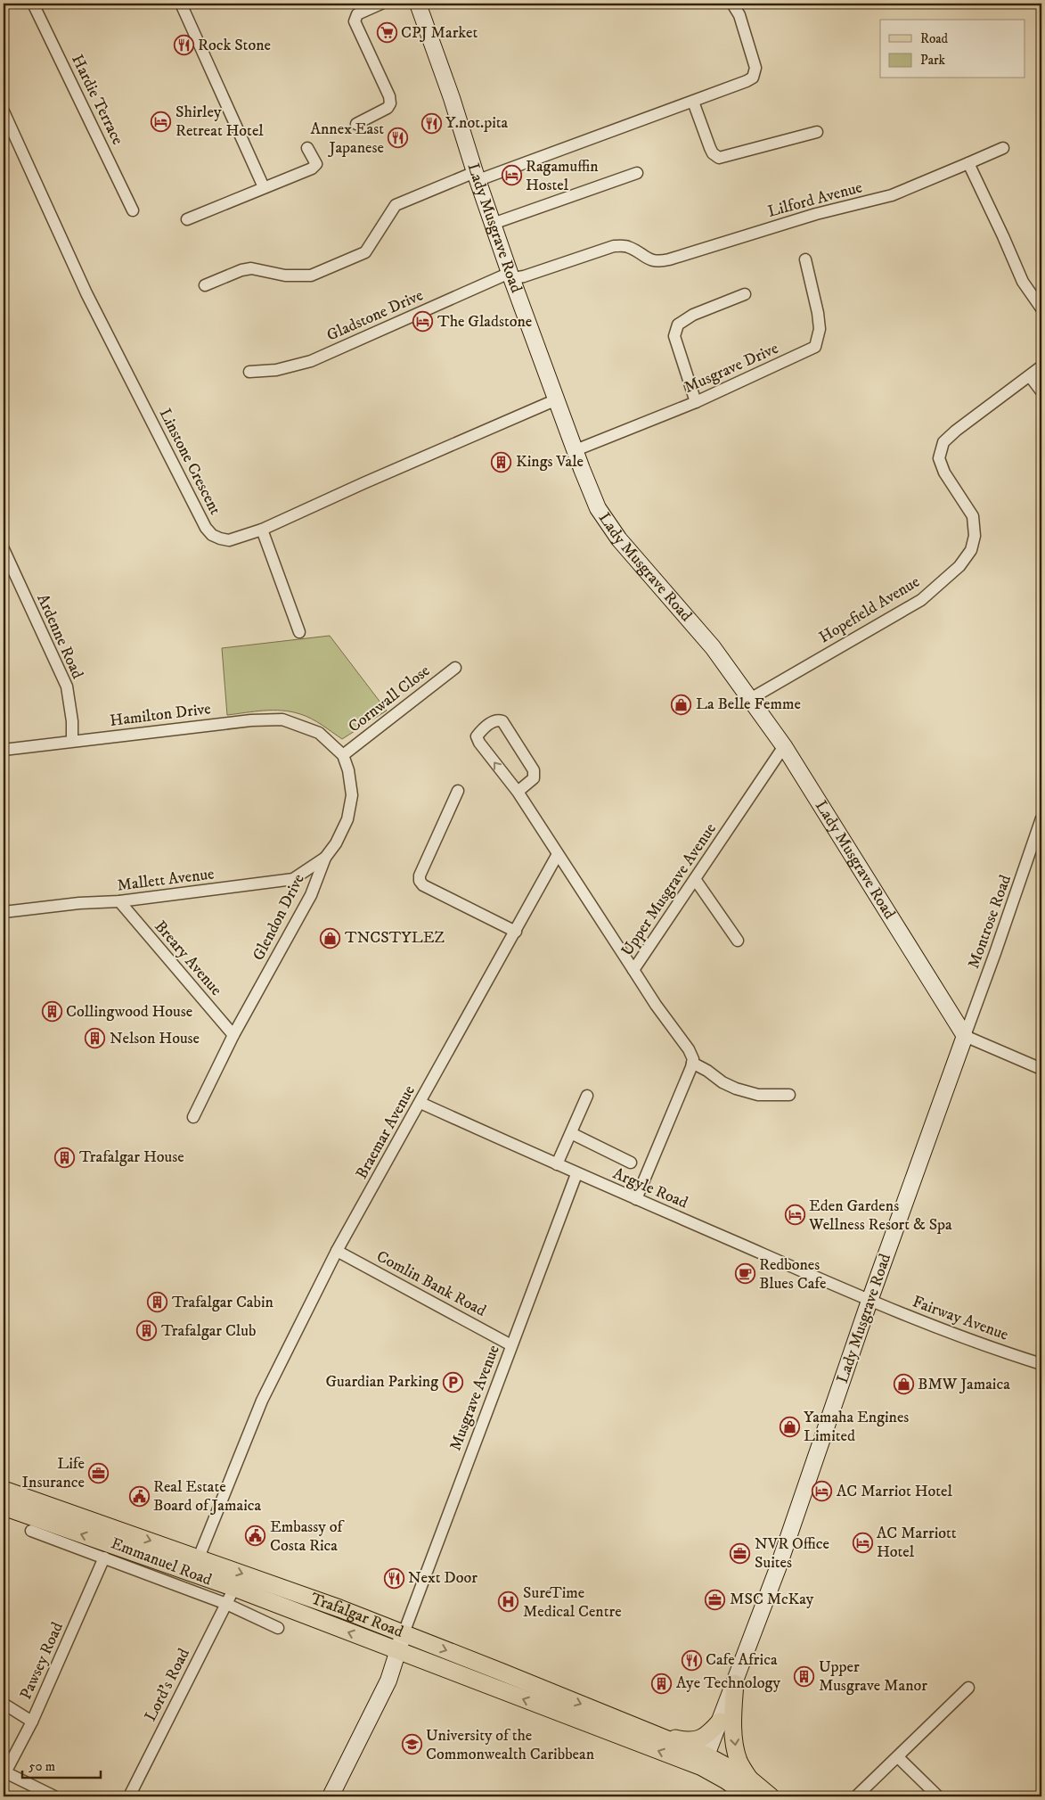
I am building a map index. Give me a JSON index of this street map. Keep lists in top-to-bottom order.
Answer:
{
  "streets": {
    "main road": ["Lady Musgrave Road", "Trafalgar Road"],
    "street": [
      "Hardie Terrace",
      "Lilford Avenue",
      "Gladstone Drive",
      "Musgrave Drive",
      "Linstone Crescent",
      "Hopefield Avenue",
      "Ardenne Road",
      "Cornwall Close",
      "Hamilton Drive",
      "Mallett Avenue",
      "Upper Musgrave Avenue",
      "Glendon Drive",
      "Montrose Road",
      "Breary Avenue",
      "Braemar Avenue",
      "Argyle Road",
      "Comlin Bank Road",
      "Fairway Avenue",
      "Musgrave Avenue",
      "Emmanuel Road",
      "Pawsey Road",
      "Lord's Road"
    ]
  },
  "crossings": [
    ["Lilford Avenue", "Lady Musgrave Road"],
    ["Lilford Avenue", "Gladstone Drive"],
    ["Lady Musgrave Road", "Gladstone Drive"],
    ["Lady Musgrave Road", "Musgrave Drive"],
    ["Lady Musgrave Road", "Linstone Crescent"],
    ["Lady Musgrave Road", "Hopefield Avenue"],
    ["Lady Musgrave Road", "Upper Musgrave Avenue"],
    ["Lady Musgrave Road", "Montrose Road"],
    ["Lady Musgrave Road", "Argyle Road"],
    ["Lady Musgrave Road", "Fairway Avenue"],
    ["Lady Musgrave Road", "Trafalgar Road"],
    ["Ardenne Road", "Hamilton Drive"],
    ["Cornwall Close", "Glendon Drive"],
    ["Hamilton Drive", "Glendon Drive"],
    ["Mallett Avenue", "Glendon Drive"],
    ["Mallett Avenue", "Breary Avenue"],
    ["Glendon Drive", "Breary Avenue"],
    ["Braemar Avenue", "Argyle Road"],
    ["Braemar Avenue", "Comlin Bank Road"],
    ["Braemar Avenue", "Trafalgar Road"],
    ["Argyle Road", "Fairway Avenue"],
    ["Argyle Road", "Musgrave Avenue"],
    ["Comlin Bank Road", "Musgrave Avenue"],
    ["Musgrave Avenue", "Trafalgar Road"],
    ["Emmanuel Road", "Pawsey Road"],
    ["Emmanuel Road", "Lord's Road"],
    ["Trafalgar Road", "Lord's Road"]
  ],
  "places": {
    "supermarket": ["CPJ Market"],
    "restaurant": [
      "Rock Stone",
      "Y.not.pita",
      "Annex East Japanese",
      "Next Door",
      "Cafe Africa"
    ],
    "hotel": [
      "Shirley Retreat Hotel",
      "Ragamuffin Hostel",
      "The Gladstone",
      "Eden Gardens Wellness Resort & Spa",
      "AC Marriot Hotel",
      "AC Marriott Hotel"
    ],
    "building": [
      "Kings Vale",
      "Collingwood House",
      "Nelson House",
      "Trafalgar House",
      "Trafalgar Cabin",
      "Trafalgar Club",
      "Upper Musgrave Manor",
      "Aye Technology"
    ],
    "shop": [
      "La Belle Femme",
      "TNCSTYLEZ",
      "BMW Jamaica",
      "Yamaha Engines Limited"
    ],
    "cafe": ["Redbones Blues Cafe"],
    "parking": ["Guardian Parking"],
    "office": ["Life Insurance", "NVR Office Suites", "MSC McKay"],
    "public building": ["Real Estate Board of Jamaica", "Embassy of Costa Rica"],
    "hospital": ["SureTime Medical Centre"],
    "school or university": ["University of the Commonwealth Caribbean"]
  },
  "legend": ["Road", "Park"],
  "scale_bar": "50 m"
}
